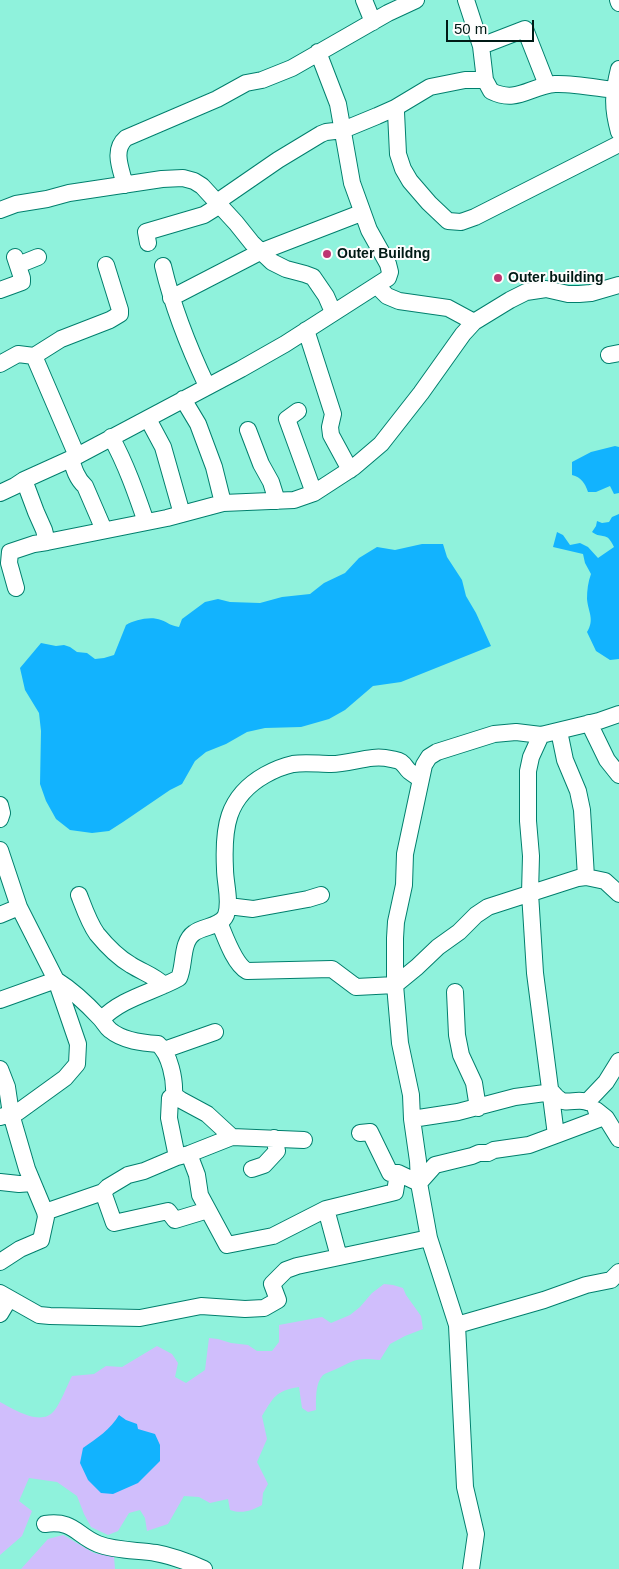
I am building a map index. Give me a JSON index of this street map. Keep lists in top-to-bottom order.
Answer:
{
  "places": ["Outer Buildng", "Outer building"],
  "scale_bar": "50 m"
}
